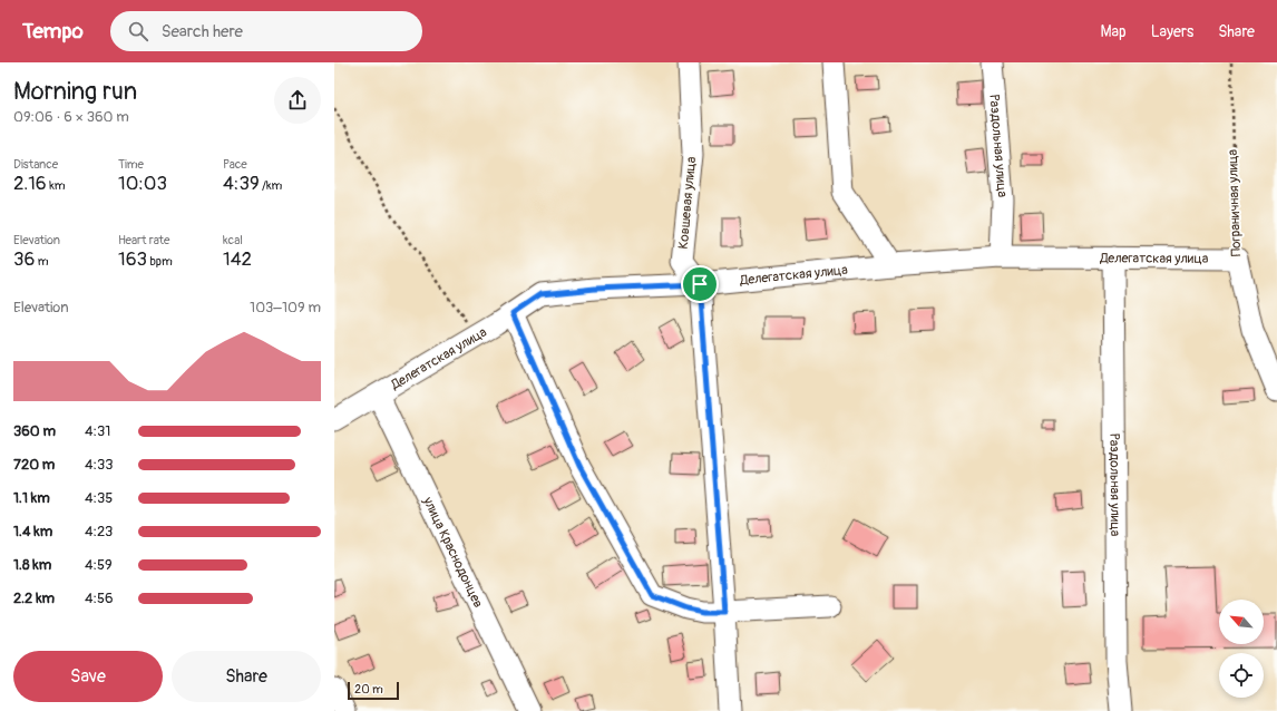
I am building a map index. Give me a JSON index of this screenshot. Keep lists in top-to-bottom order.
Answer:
{
  "streets": {
    "street": [
      "Раздольная улица",
      "Ковшевая улица",
      "Пограничная улица",
      "Делегатская улица",
      "улица Краснодонцев"
    ]
  },
  "crossings": [
    ["Раздольная улица", "Делегатская улица"],
    ["Ковшевая улица", "Делегатская улица"],
    ["Пограничная улица", "Делегатская улица"],
    ["Делегатская улица", "улица Краснодонцев"]
  ],
  "scale_bar": "20 m",
  "north": "top left",
  "page": {
    "header": "Tempo",
    "search": "Search here",
    "nav": ["Map", "Layers", "Share"],
    "heading": ["Morning run", "09:06 · 6 × 360 m"],
    "stats": [
      ["Distance", "2.16 km"],
      ["Time", "10:03"],
      ["Pace", "4:39 /km"],
      ["Elevation", "36 m"],
      ["Heart rate", "163 bpm"],
      ["kcal", "142"]
    ],
    "chart": ["Elevation", "103–109 m"],
    "list": [
      {
        "name": "360 m",
        "note": "4:31"
      },
      {
        "name": "720 m",
        "note": "4:33"
      },
      {
        "name": "1.1 km",
        "note": "4:35"
      },
      {
        "name": "1.4 km",
        "note": "4:23"
      },
      {
        "name": "1.8 km",
        "note": "4:59"
      },
      {
        "name": "2.2 km",
        "note": "4:56"
      }
    ],
    "buttons": ["Save", "Share"],
    "scale": "20 m"
  }
}
